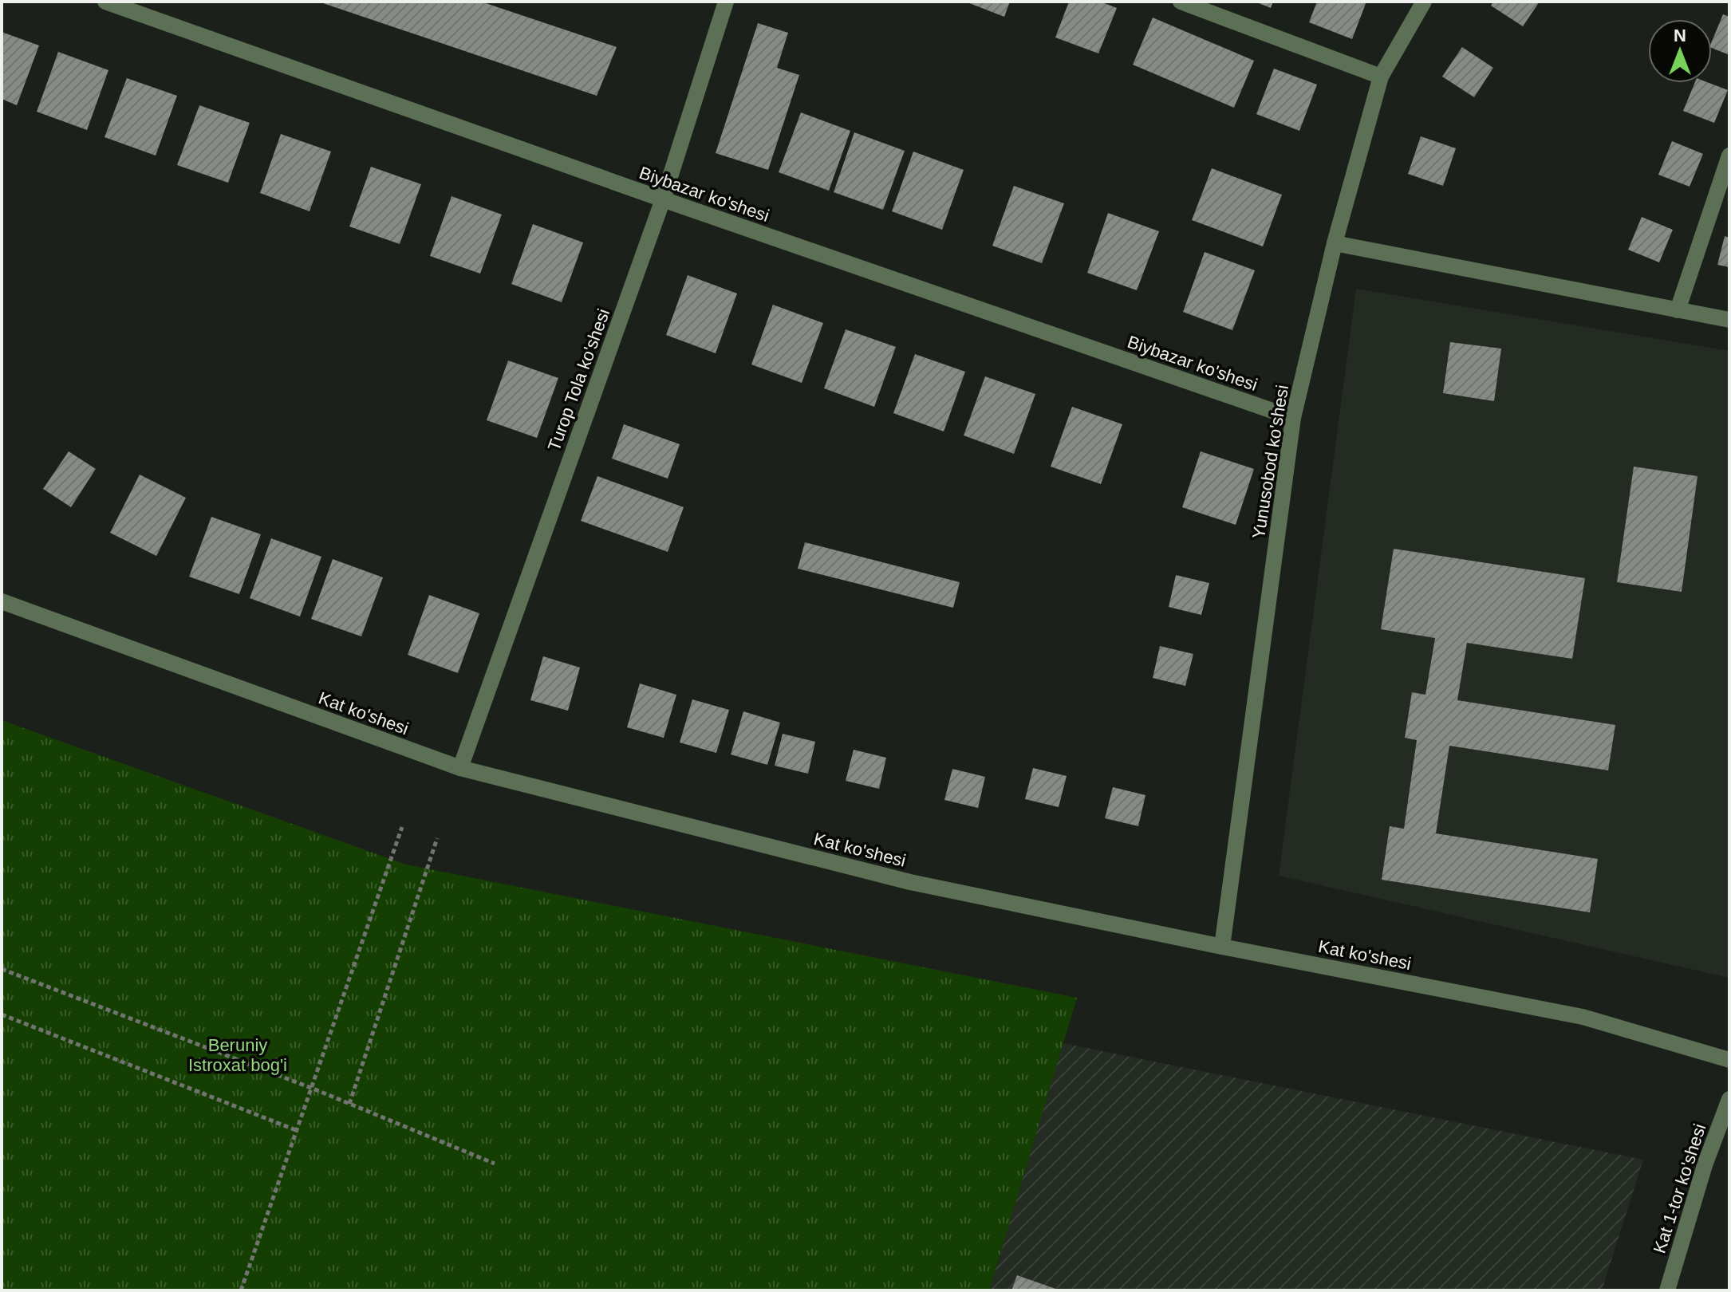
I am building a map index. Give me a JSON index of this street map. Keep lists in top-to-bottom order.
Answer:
{
  "streets": {
    "street": [
      "Biybazar ko'shesi",
      "Turop Tola ko'shesi",
      "Yunusobod ko'shesi",
      "Kat ko'shesi",
      "Kat 1-tor ko'shesi"
    ]
  },
  "crossings": [
    ["Biybazar ko'shesi", "Turop Tola ko'shesi"],
    ["Biybazar ko'shesi", "Yunusobod ko'shesi"],
    ["Turop Tola ko'shesi", "Kat ko'shesi"],
    ["Yunusobod ko'shesi", "Kat ko'shesi"]
  ],
  "parks": ["Beruniy Istroxat bog'i"],
  "north": "top"
}
